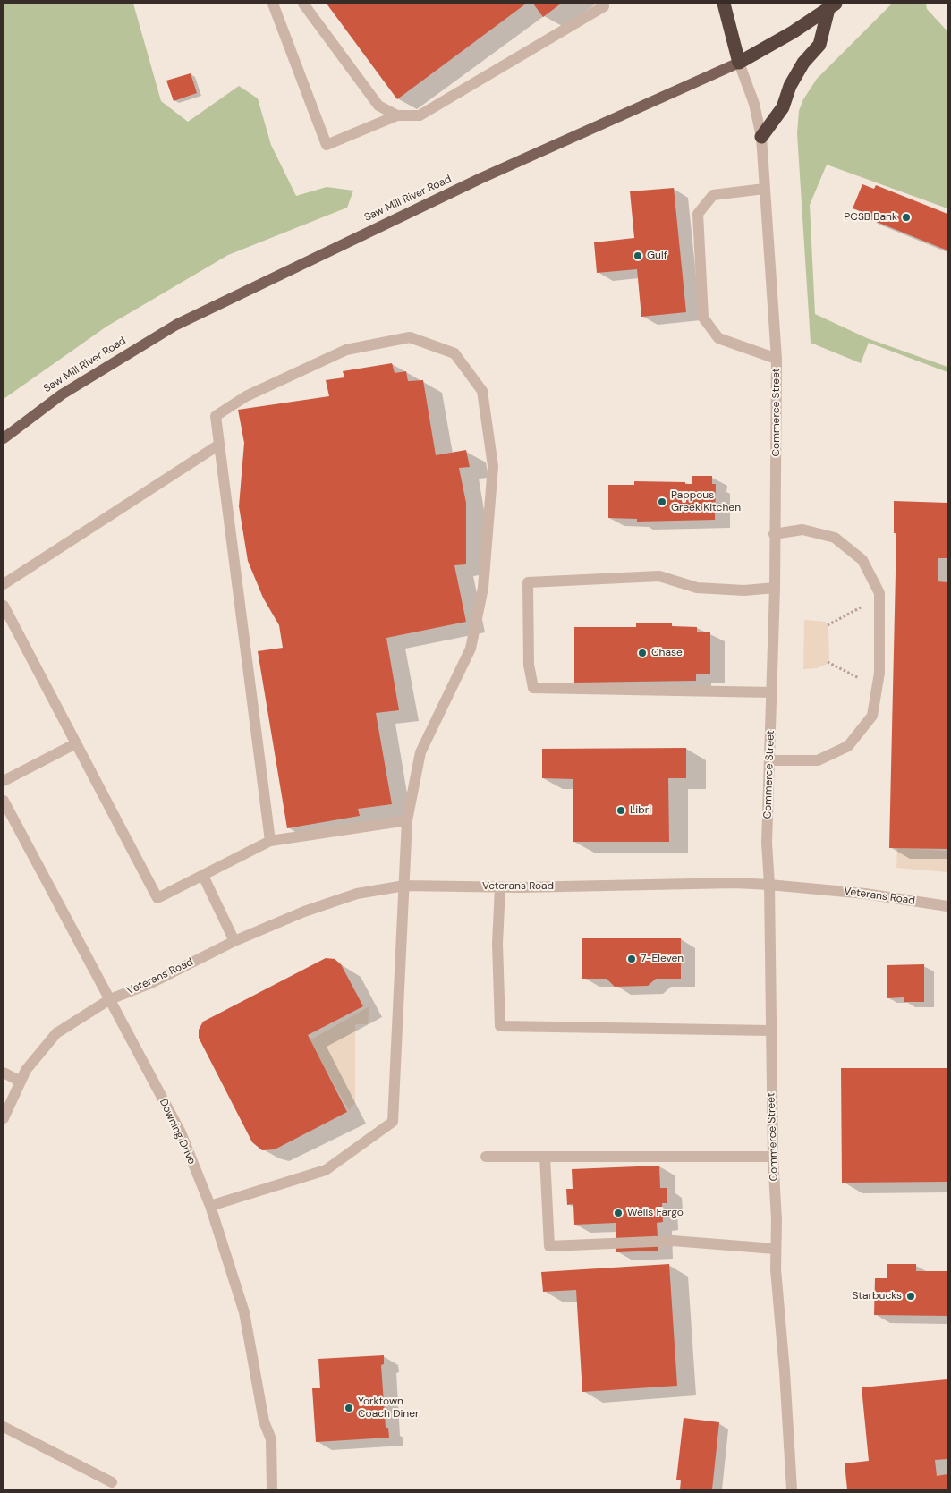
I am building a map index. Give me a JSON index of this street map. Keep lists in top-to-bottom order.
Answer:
{
  "streets": {
    "highway": ["Saw Mill River Road"],
    "street": ["Commerce Street", "Veterans Road", "Downing Drive"]
  },
  "crossings": [
    ["Saw Mill River Road", "Commerce Street"],
    ["Commerce Street", "Veterans Road"],
    ["Veterans Road", "Downing Drive"]
  ],
  "places": [
    "PCSB Bank",
    "Gulf",
    "Pappous Greek Kitchen",
    "Chase",
    "Libri",
    "7-Eleven",
    "Wells Fargo",
    "Starbucks",
    "Yorktown Coach Diner"
  ]
}
